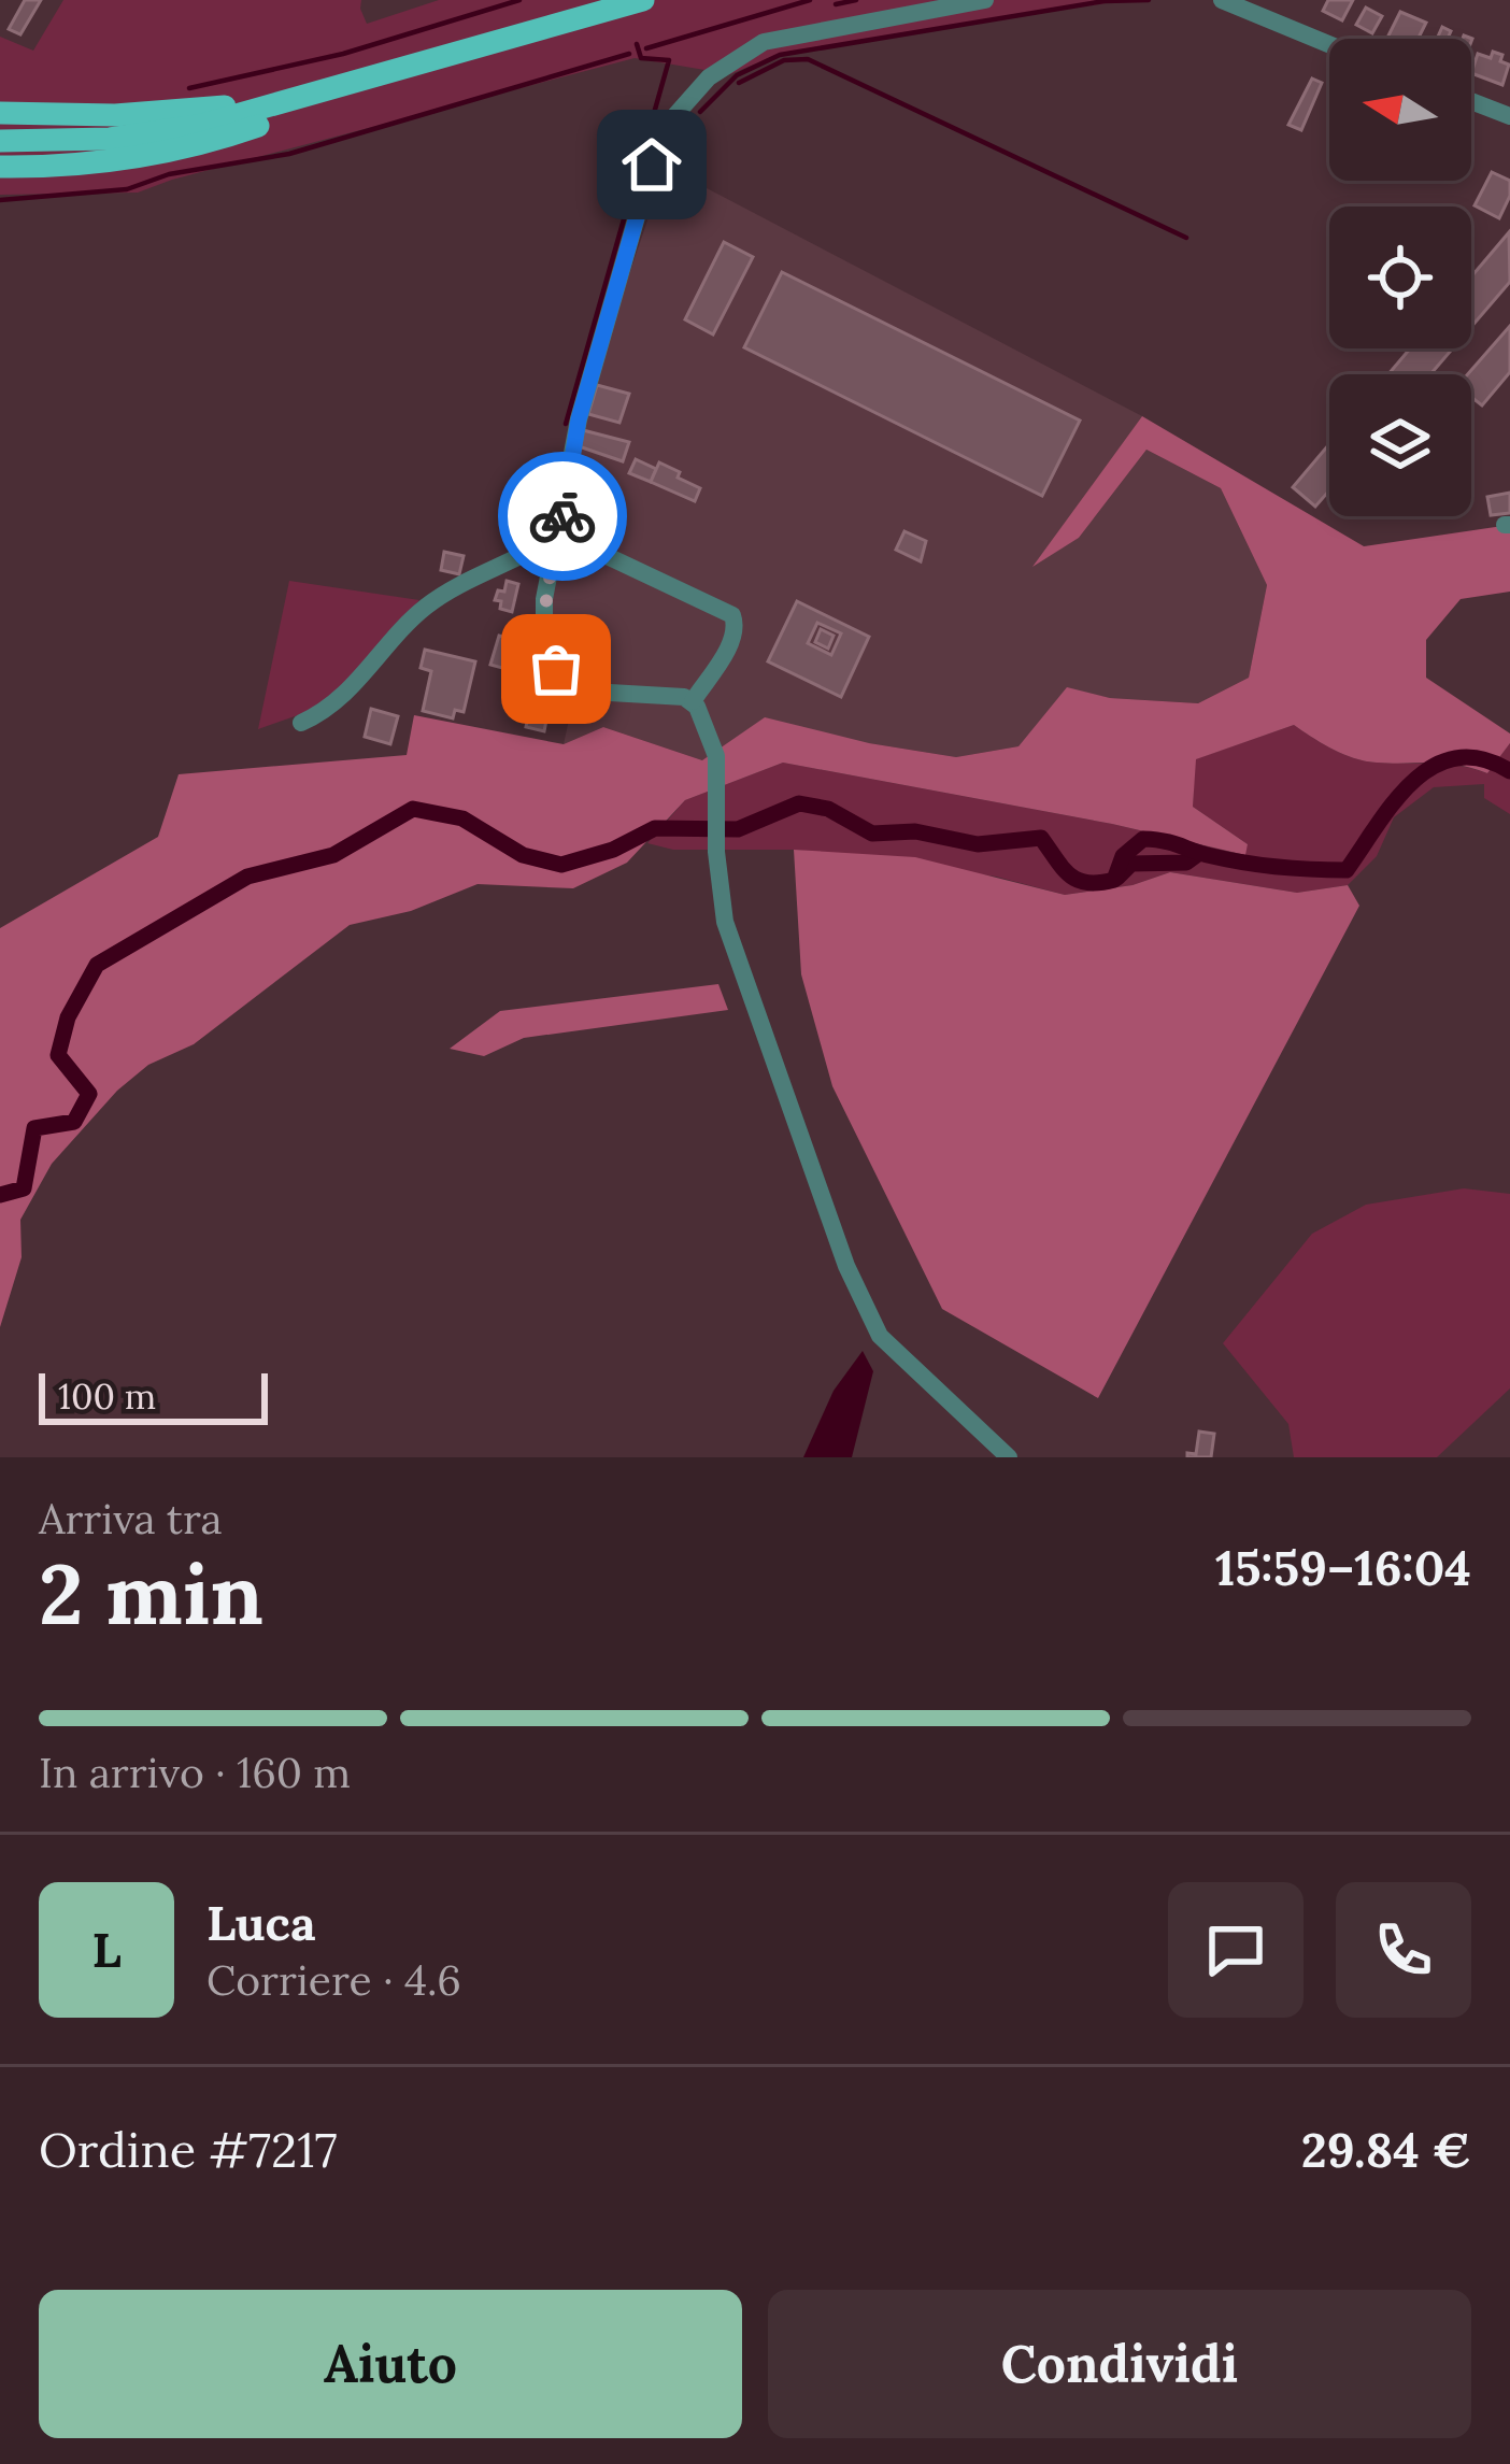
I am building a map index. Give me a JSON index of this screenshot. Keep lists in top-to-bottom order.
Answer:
{
  "scale_bar": "100 m",
  "north": "left",
  "page": {
    "scale": "100 m",
    "heading": ["2 min", "Arriva tra", "15:59–16:04"],
    "panel": [
      "Luca",
      "Corriere · 4.6",
      "Ordine #7217",
      "29.84 €"
    ],
    "bar": "In arrivo · 160 m",
    "round": "L",
    "buttons": ["Aiuto", "Condividi"]
  }
}
